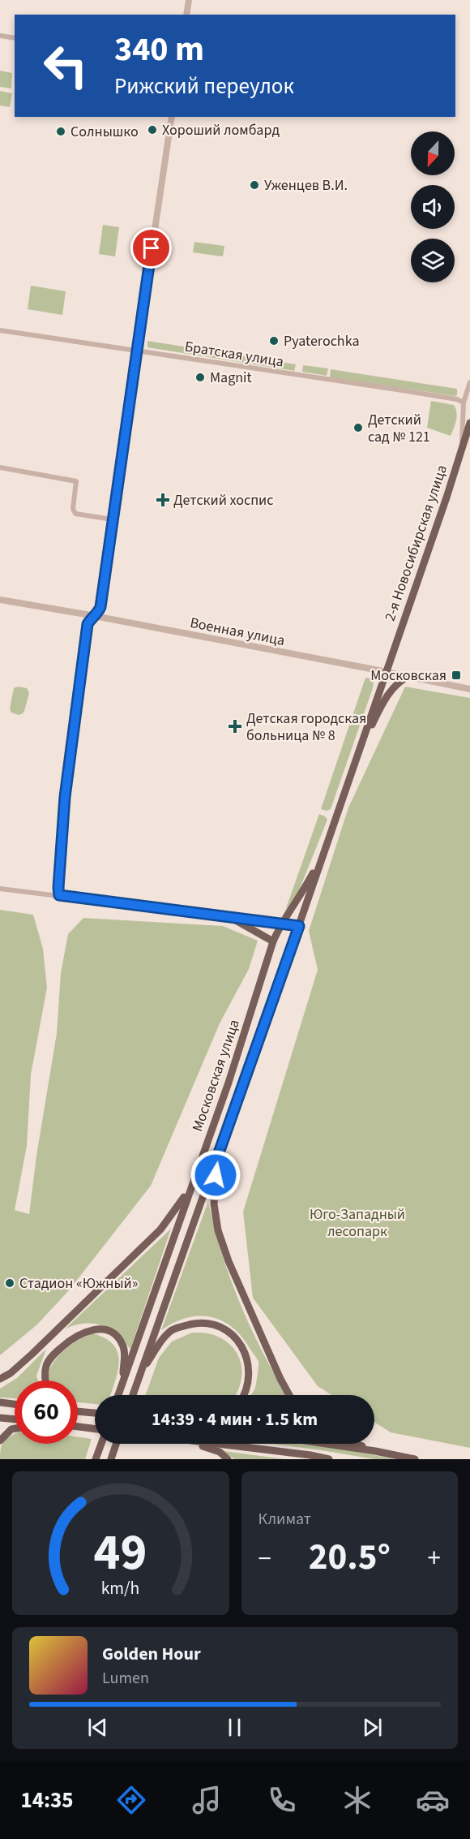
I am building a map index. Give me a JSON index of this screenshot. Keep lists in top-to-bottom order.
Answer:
{
  "streets": {
    "main road": ["2-я Новосибирская улица", "Московская улица"],
    "street": ["Братская улица", "Военная улица"]
  },
  "crossings": [
    ["2-я Новосибирская улица", "Военная улица"],
    ["2-я Новосибирская улица", "Московская улица"],
    ["Военная улица", "Московская улица"]
  ],
  "parks": ["Юго-Западный лесопарк"],
  "places": {
    "other": [
      "Хороший ломбард",
      "Солнышко",
      "Уженцев В.И.",
      "Pyaterochka",
      "Magnit",
      "Детский сад № 121",
      "Стадион «Южный»"
    ],
    "health": ["Детский хоспис", "Детская городская больница № 8"],
    "transit": ["Московская"]
  },
  "north": "bottom",
  "page": {
    "turn": ["340 m", "Рижский переулок"],
    "limit": "60",
    "trip": "14:39 · 4 мин · 1.5 km",
    "tile": "Климат",
    "heat": ["−", "20.5°", "+"],
    "song": ["Golden Hour", "Lumen"],
    "tabs": "14:35",
    "gauge": ["49", "km/h"]
  }
}
